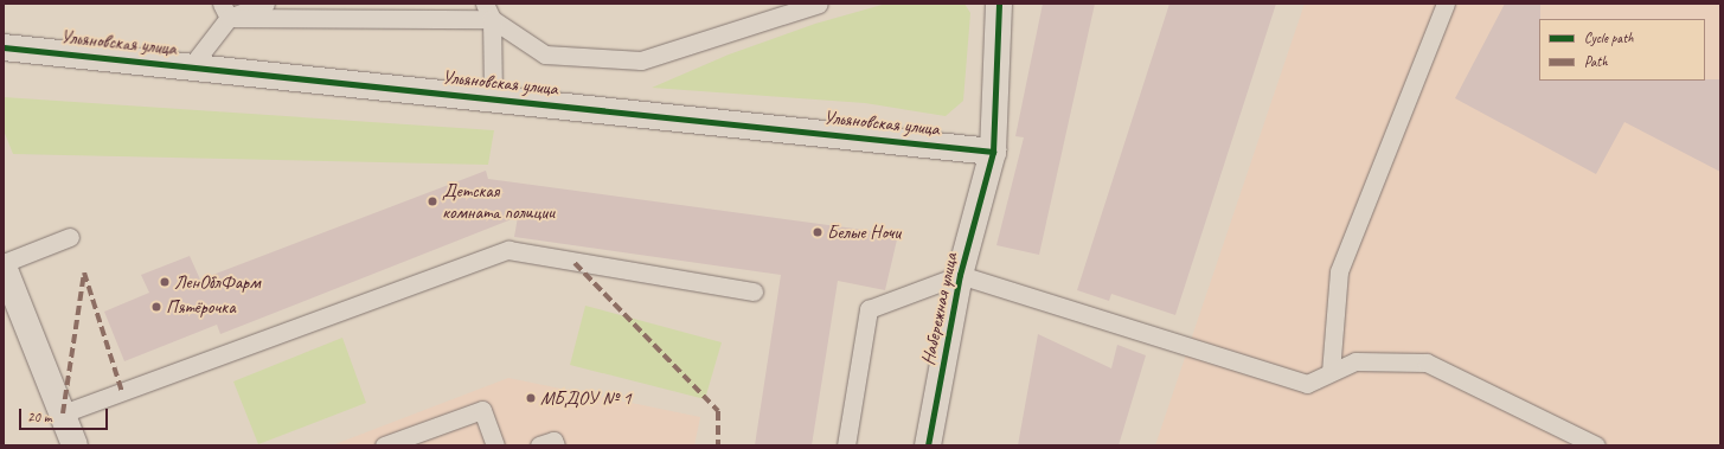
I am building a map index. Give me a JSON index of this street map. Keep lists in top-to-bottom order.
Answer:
{
  "streets": {
    "street": ["Ульяновская улица", "Набережная улица"]
  },
  "crossings": [
    ["Ульяновская улица", "Набережная улица"]
  ],
  "places": [
    "Детская комната полиции",
    "Белые Ночи",
    "ЛенОблФарм",
    "Пятёрочка",
    "МБДОУ № 1"
  ],
  "legend": ["Cycle path", "Path"],
  "scale_bar": "20 m"
}
